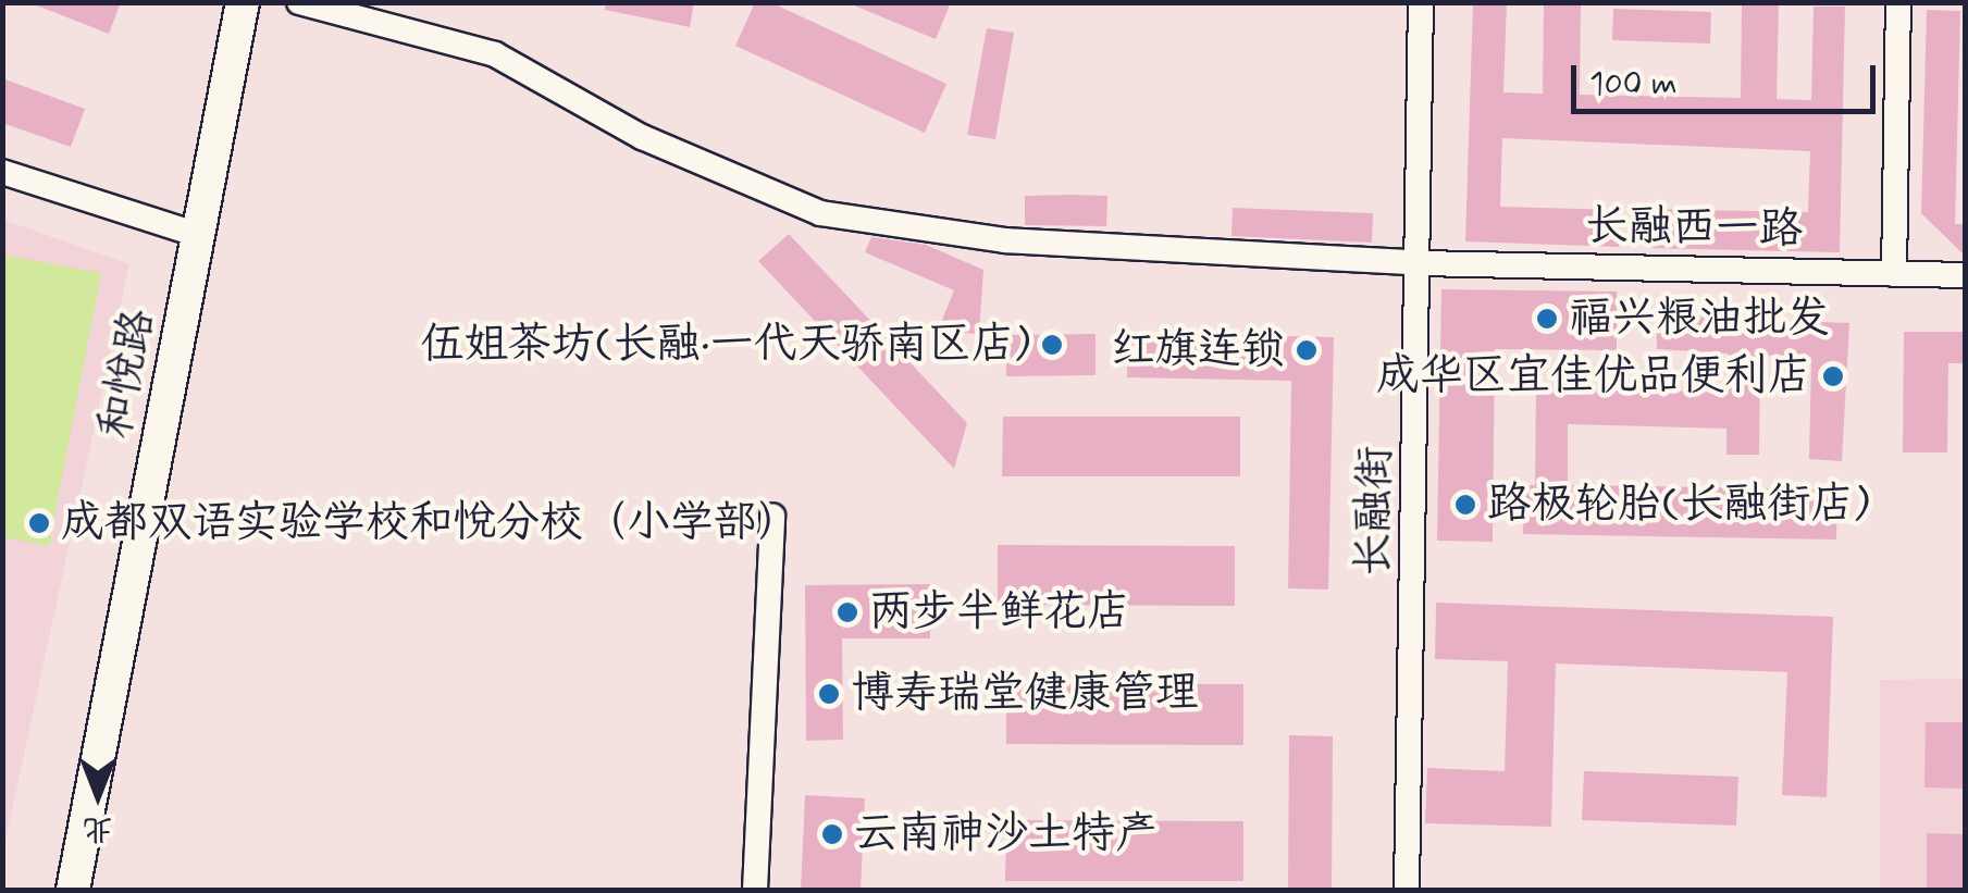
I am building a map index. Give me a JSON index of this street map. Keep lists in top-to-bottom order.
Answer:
{
  "streets": {
    "street": ["长融西一路", "和悦路", "长融街"]
  },
  "crossings": [
    ["长融西一路", "长融街"]
  ],
  "places": [
    "福兴粮油批发",
    "伍姐茶坊(长融·一代天骄南区店)",
    "红旗连锁",
    "成华区宜佳优品便利店",
    "路极轮胎(长融街店)",
    "成都双语实验学校和悦分校（小学部）",
    "两步半鲜花店",
    "博寿瑞堂健康管理",
    "云南神沙土特产"
  ],
  "scale_bar": "100 m",
  "north": "bottom"
}
